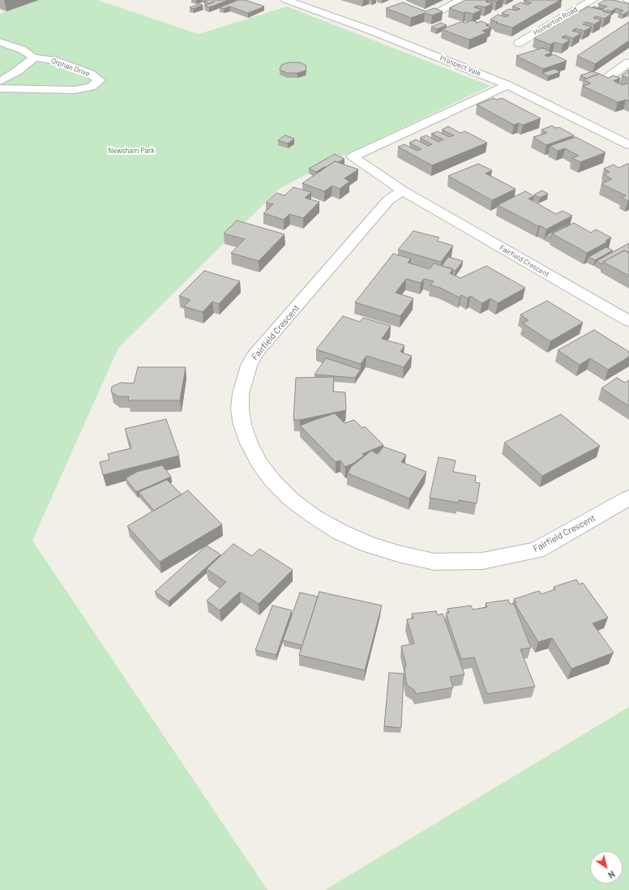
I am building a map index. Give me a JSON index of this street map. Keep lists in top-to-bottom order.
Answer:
{
  "streets": {
    "street": [
      "Homerton Road",
      "Prospect Vale",
      "Orphan Drive",
      "Fairfield Crescent"
    ]
  },
  "crossings": [
    ["Prospect Vale", "Fairfield Crescent"]
  ],
  "parks": ["Newsham Park"],
  "north": "bottom right"
}
